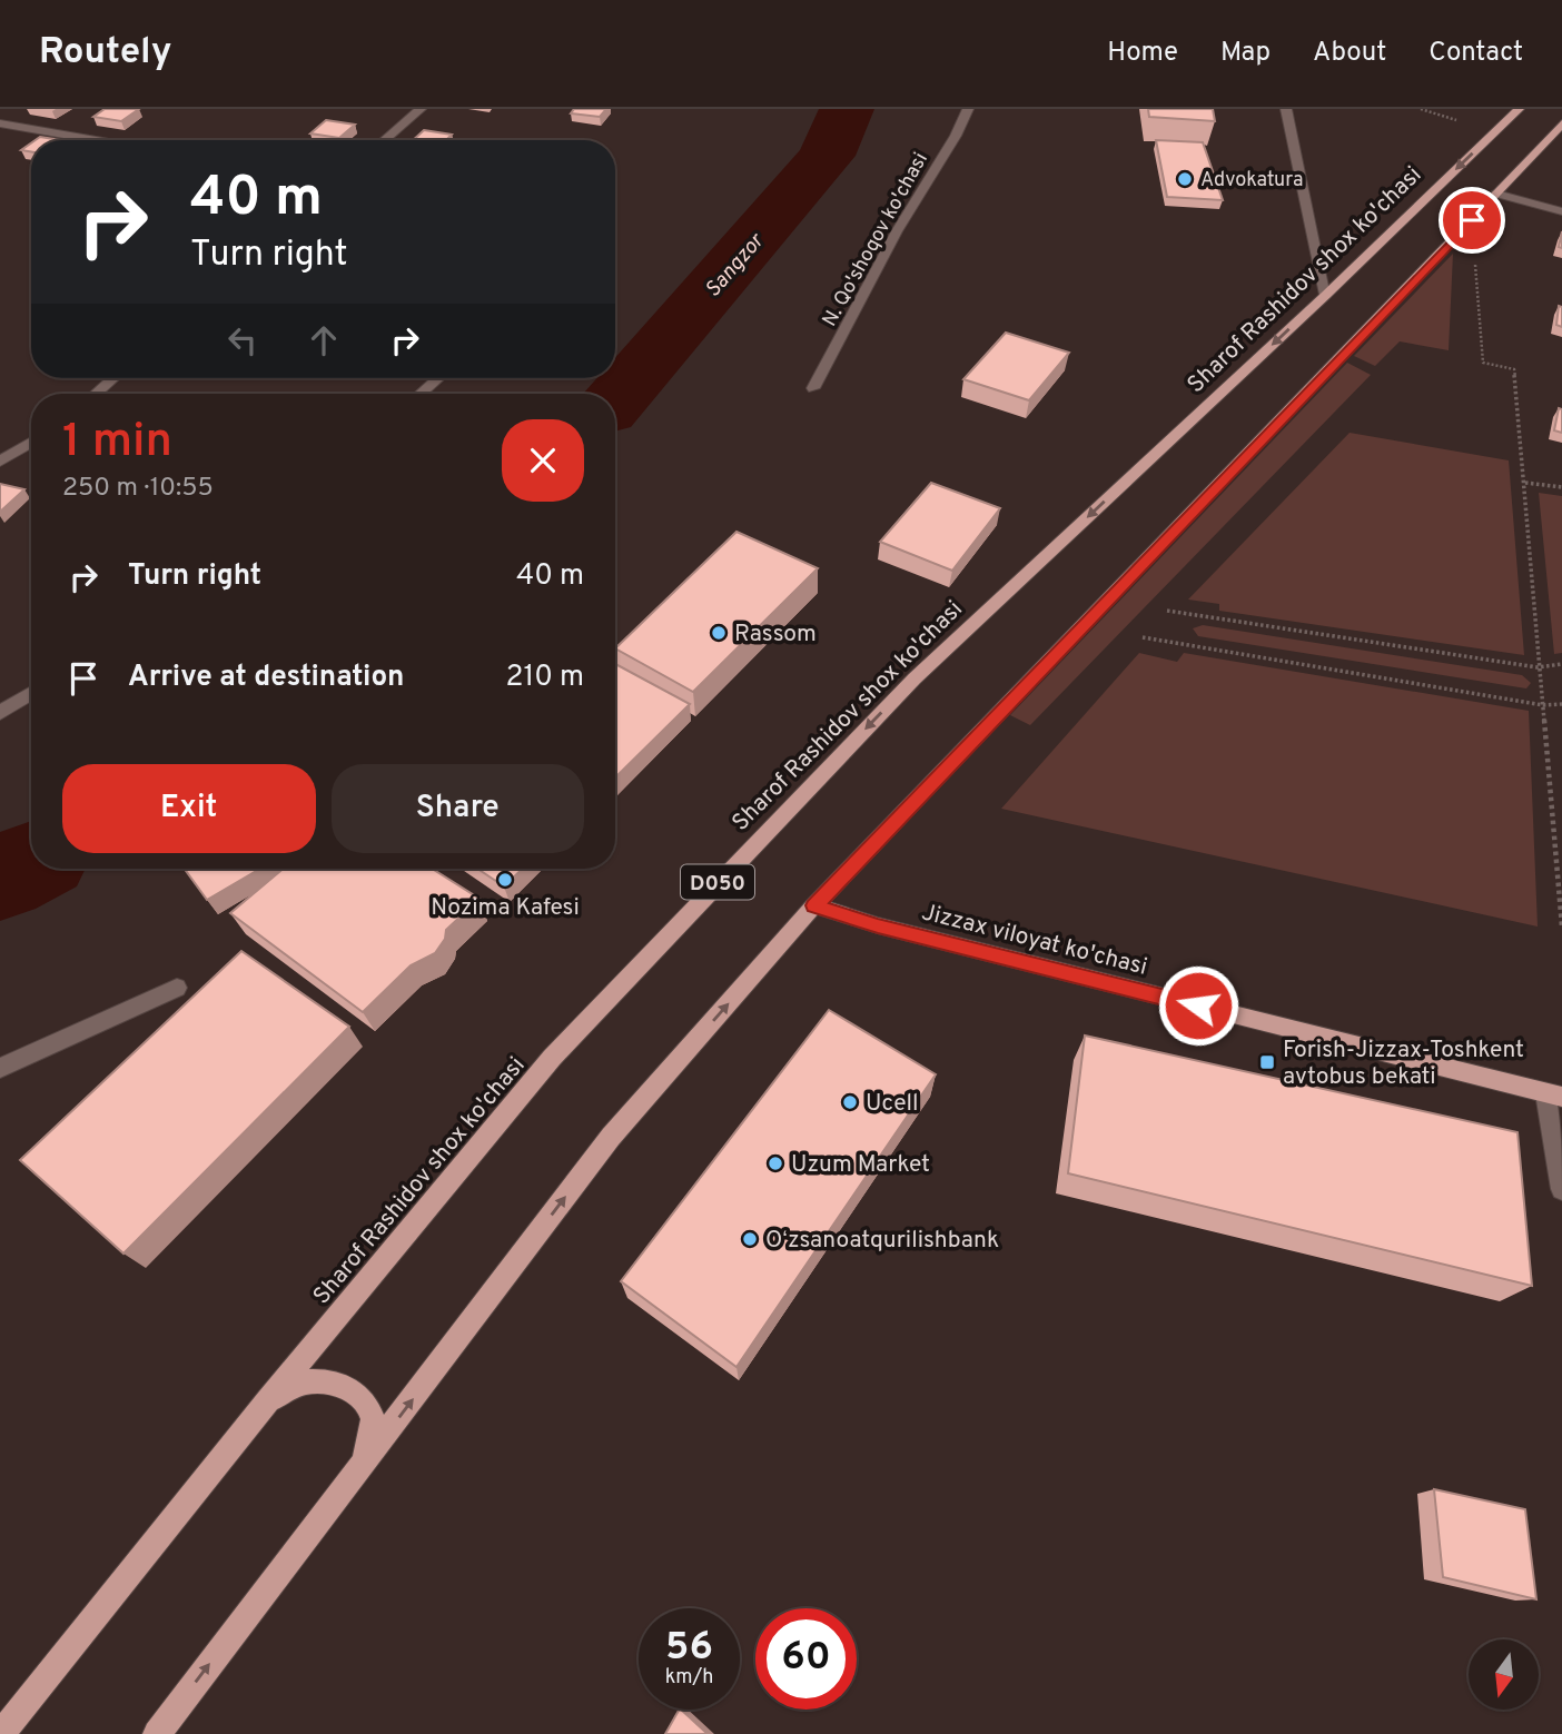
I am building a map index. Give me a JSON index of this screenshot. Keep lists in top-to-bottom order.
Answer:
{
  "streets": {
    "main road": ["Sharof Rashidov shox ko'chasi", "D050", "Jizzax viloyat ko'chasi"],
    "street": ["N. Qo'shoqov ko'chasi"]
  },
  "water": ["Sangzor"],
  "places": {
    "other": [
      "Advokatura",
      "Rassom",
      "Nozima Kafesi",
      "Ucell",
      "Uzum Market",
      "Oʻzsanoatqurilishbank"
    ],
    "transit": ["Forish-Jizzax-Toshkent avtobus bekati"]
  },
  "north": "bottom",
  "page": {
    "header": "Routely",
    "nav": [
      "Home",
      "Map",
      "About",
      "Contact"
    ],
    "turn": ["40 m", "Turn right"],
    "heading": ["1 min", "250 m · 10:55"],
    "list": [
      {
        "name": "Turn right",
        "value": "40 m"
      },
      {
        "name": "Arrive at destination",
        "value": "210 m"
      }
    ],
    "buttons": ["Exit", "Share"],
    "speed": "56 km/h",
    "limit": "60"
  }
}
